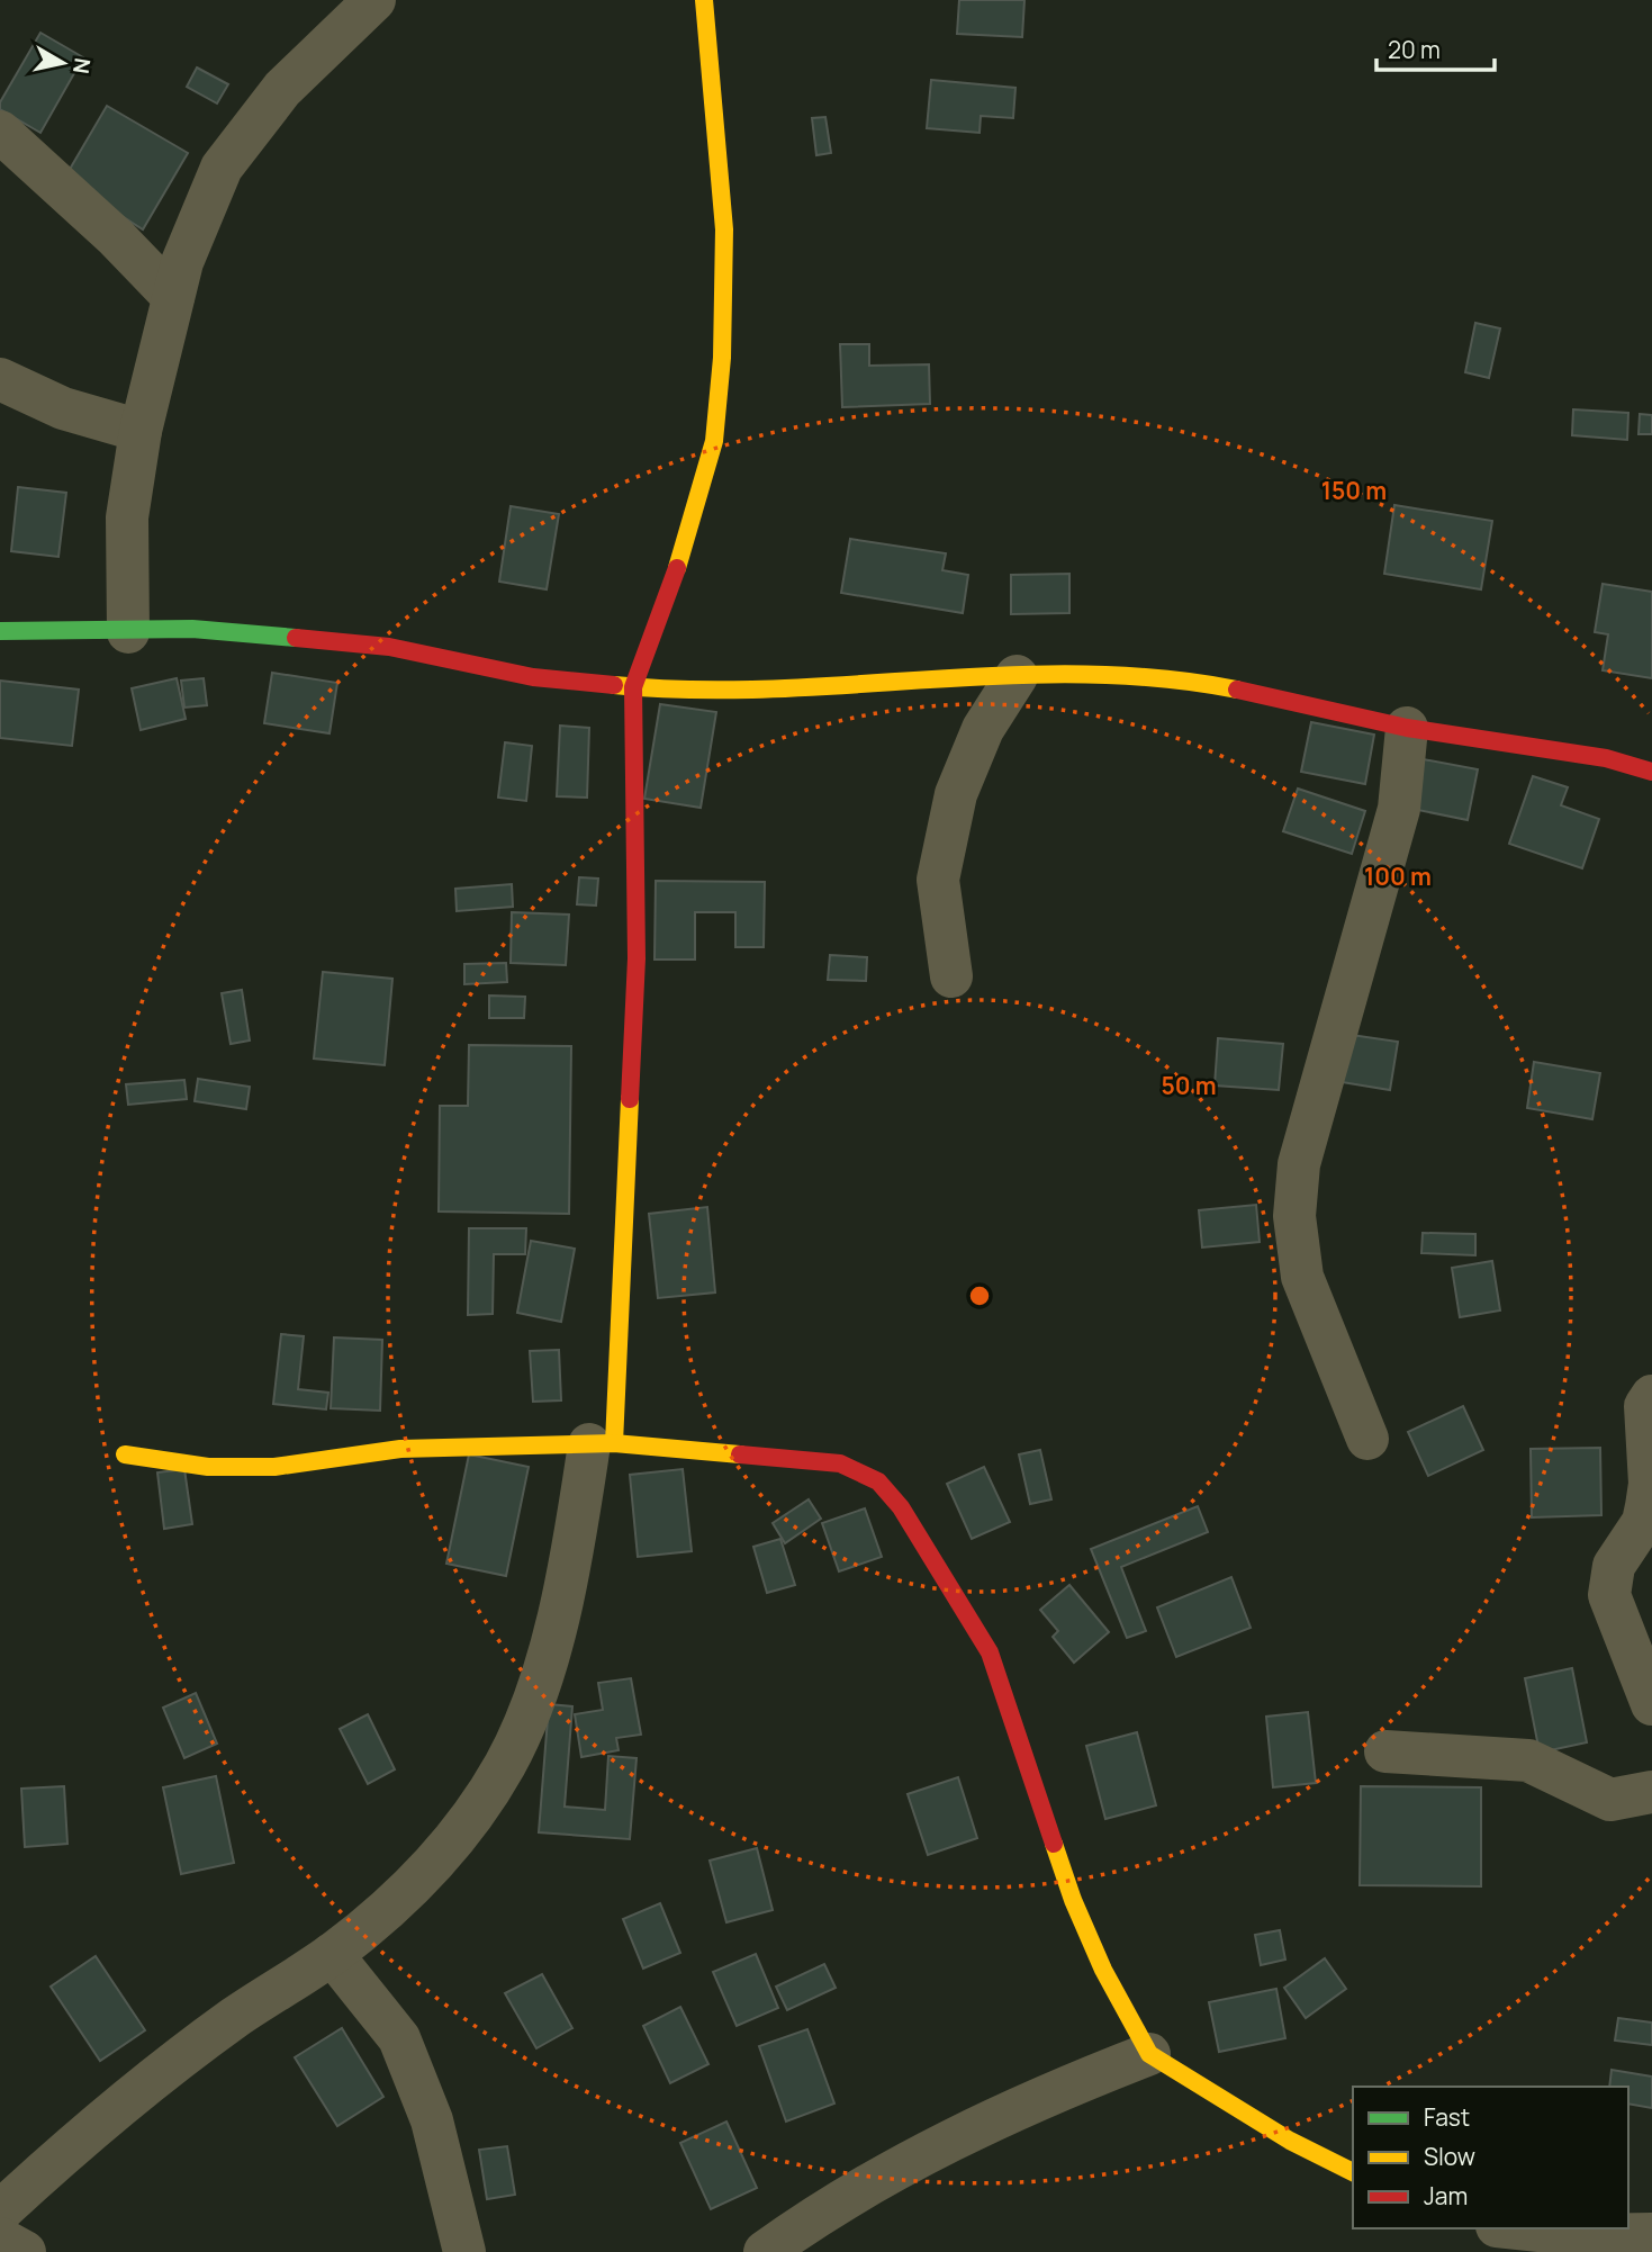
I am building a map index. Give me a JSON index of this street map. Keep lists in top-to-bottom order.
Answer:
{
  "legend": ["Fast", "Slow", "Jam"],
  "scale_bar": "20 m",
  "north": "right",
  "rings": ["150 m", "100 m", "50 m"]
}
